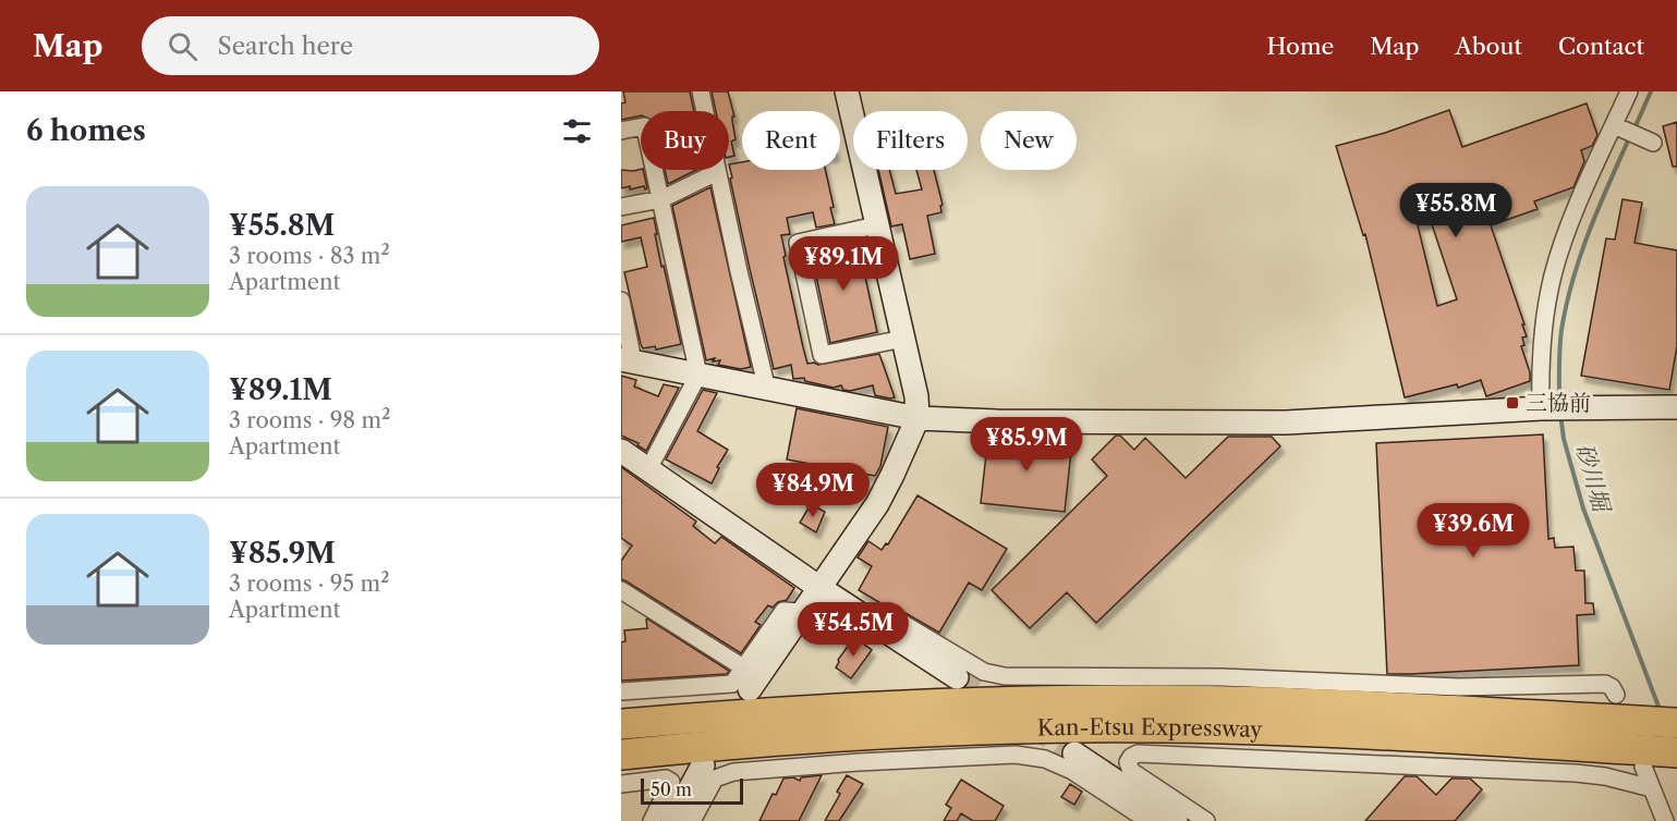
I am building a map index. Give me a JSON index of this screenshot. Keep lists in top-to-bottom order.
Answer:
{
  "streets": {
    "highway": ["Kan-Etsu Expressway"]
  },
  "water": ["砂川堀"],
  "places": {
    "transit": ["三協前"]
  },
  "scale_bar": "50 m",
  "page": {
    "header": "Map",
    "search": "Search here",
    "nav": [
      "Home",
      "Map",
      "About",
      "Contact"
    ],
    "heading": "6 homes",
    "chip": [
      "Buy",
      "Rent",
      "Filters",
      "New"
    ],
    "list": [
      {
        "name": "¥55.8M",
        "note": "3 rooms · 83 m² · Apartment"
      },
      {
        "name": "¥89.1M",
        "note": "3 rooms · 98 m² · Apartment"
      },
      {
        "name": "¥85.9M",
        "note": "3 rooms · 95 m² · Apartment"
      }
    ],
    "price": [
      "¥55.8M",
      "¥89.1M",
      "¥85.9M",
      "¥84.9M",
      "¥39.6M",
      "¥54.5M"
    ],
    "scale": "50 m"
  }
}
